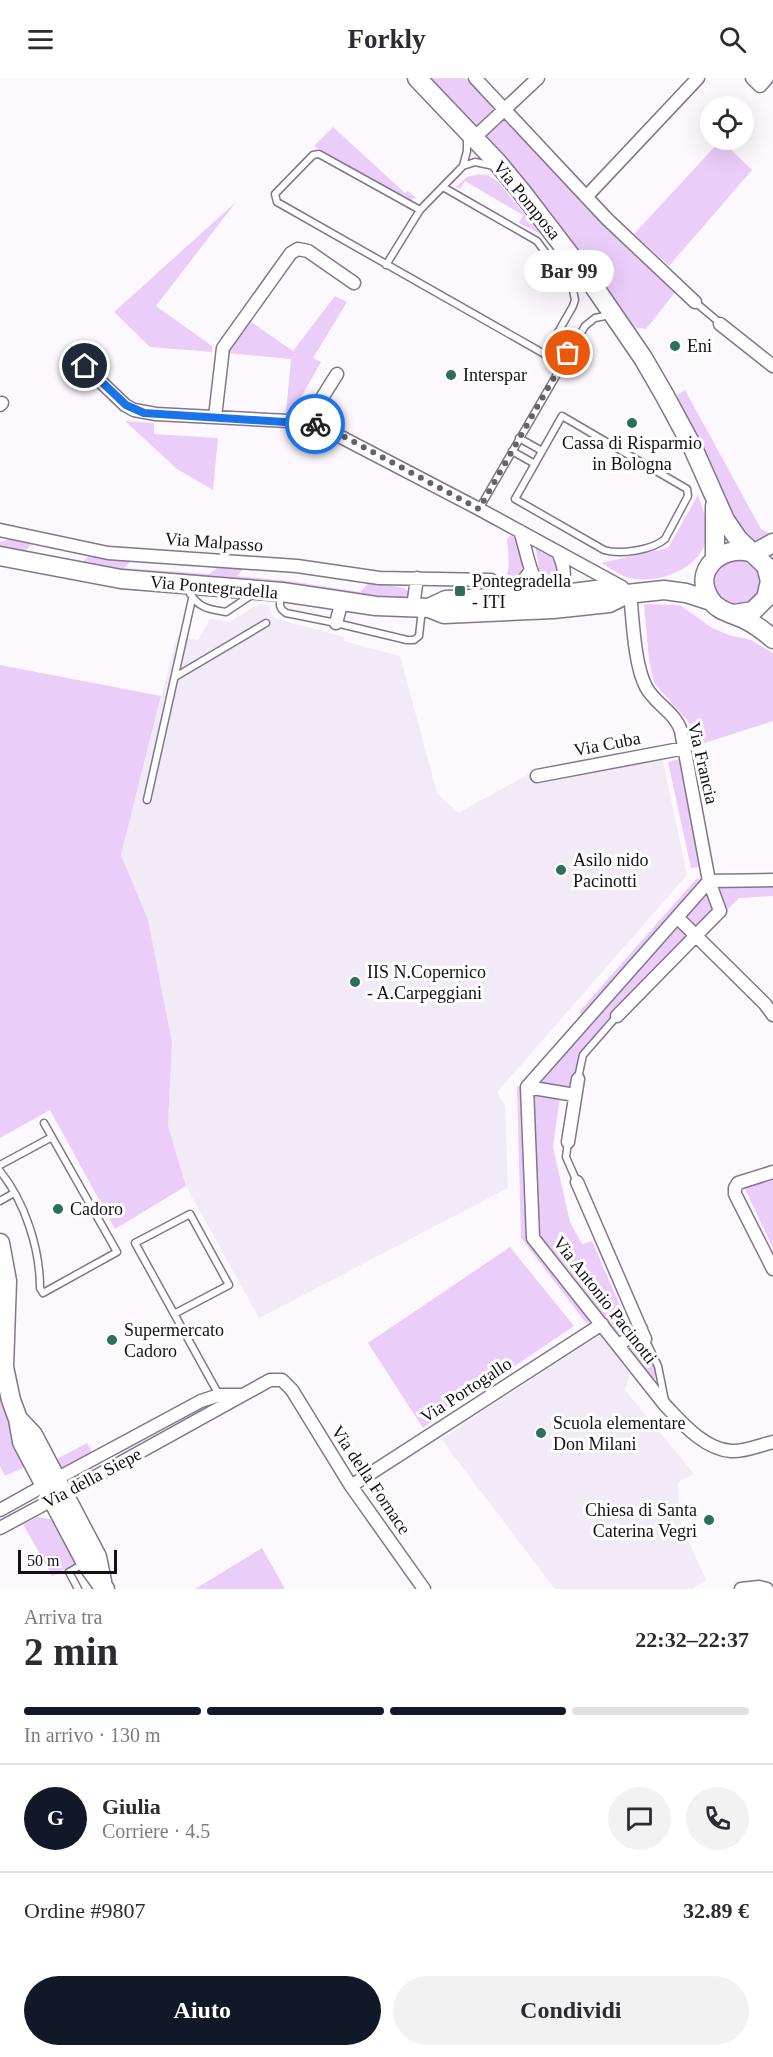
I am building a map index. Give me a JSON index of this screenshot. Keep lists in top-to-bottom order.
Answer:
{
  "streets": {
    "street": [
      "Via Pomposa",
      "Via Malpasso",
      "Via Pontegradella",
      "Via Cuba",
      "Via Francia",
      "Via Antonio Pacinotti",
      "Via Portogallo",
      "Via della Siepe",
      "Via della Fornace"
    ]
  },
  "crossings": [
    ["Via Pomposa", "Via Pontegradella"],
    ["Via Pontegradella", "Via Francia"],
    ["Via Cuba", "Via Francia"],
    ["Via Antonio Pacinotti", "Via Portogallo"],
    ["Via Portogallo", "Via della Fornace"],
    ["Via della Siepe", "Via della Fornace"]
  ],
  "places": {
    "other": [
      "Eni",
      "Bar 99",
      "Interspar",
      "Cassa di Risparmio in Bologna",
      "Asilo nido Pacinotti",
      "IIS N.Copernico - A.Carpeggiani",
      "Cadoro",
      "Supermercato Cadoro",
      "Scuola elementare Don Milani",
      "Chiesa di Santa Caterina Vegri"
    ],
    "transit": ["Pontegradella - ITI"]
  },
  "scale_bar": "50 m",
  "page": {
    "header": "Forkly",
    "bubble": "Bar 99",
    "scale": "50 m",
    "heading": ["2 min", "Arriva tra", "22:32–22:37"],
    "panel": [
      "Giulia",
      "Corriere · 4.5",
      "Ordine #9807",
      "32.89 €"
    ],
    "bar": "In arrivo · 130 m",
    "round": "G",
    "buttons": ["Aiuto", "Condividi"]
  }
}
